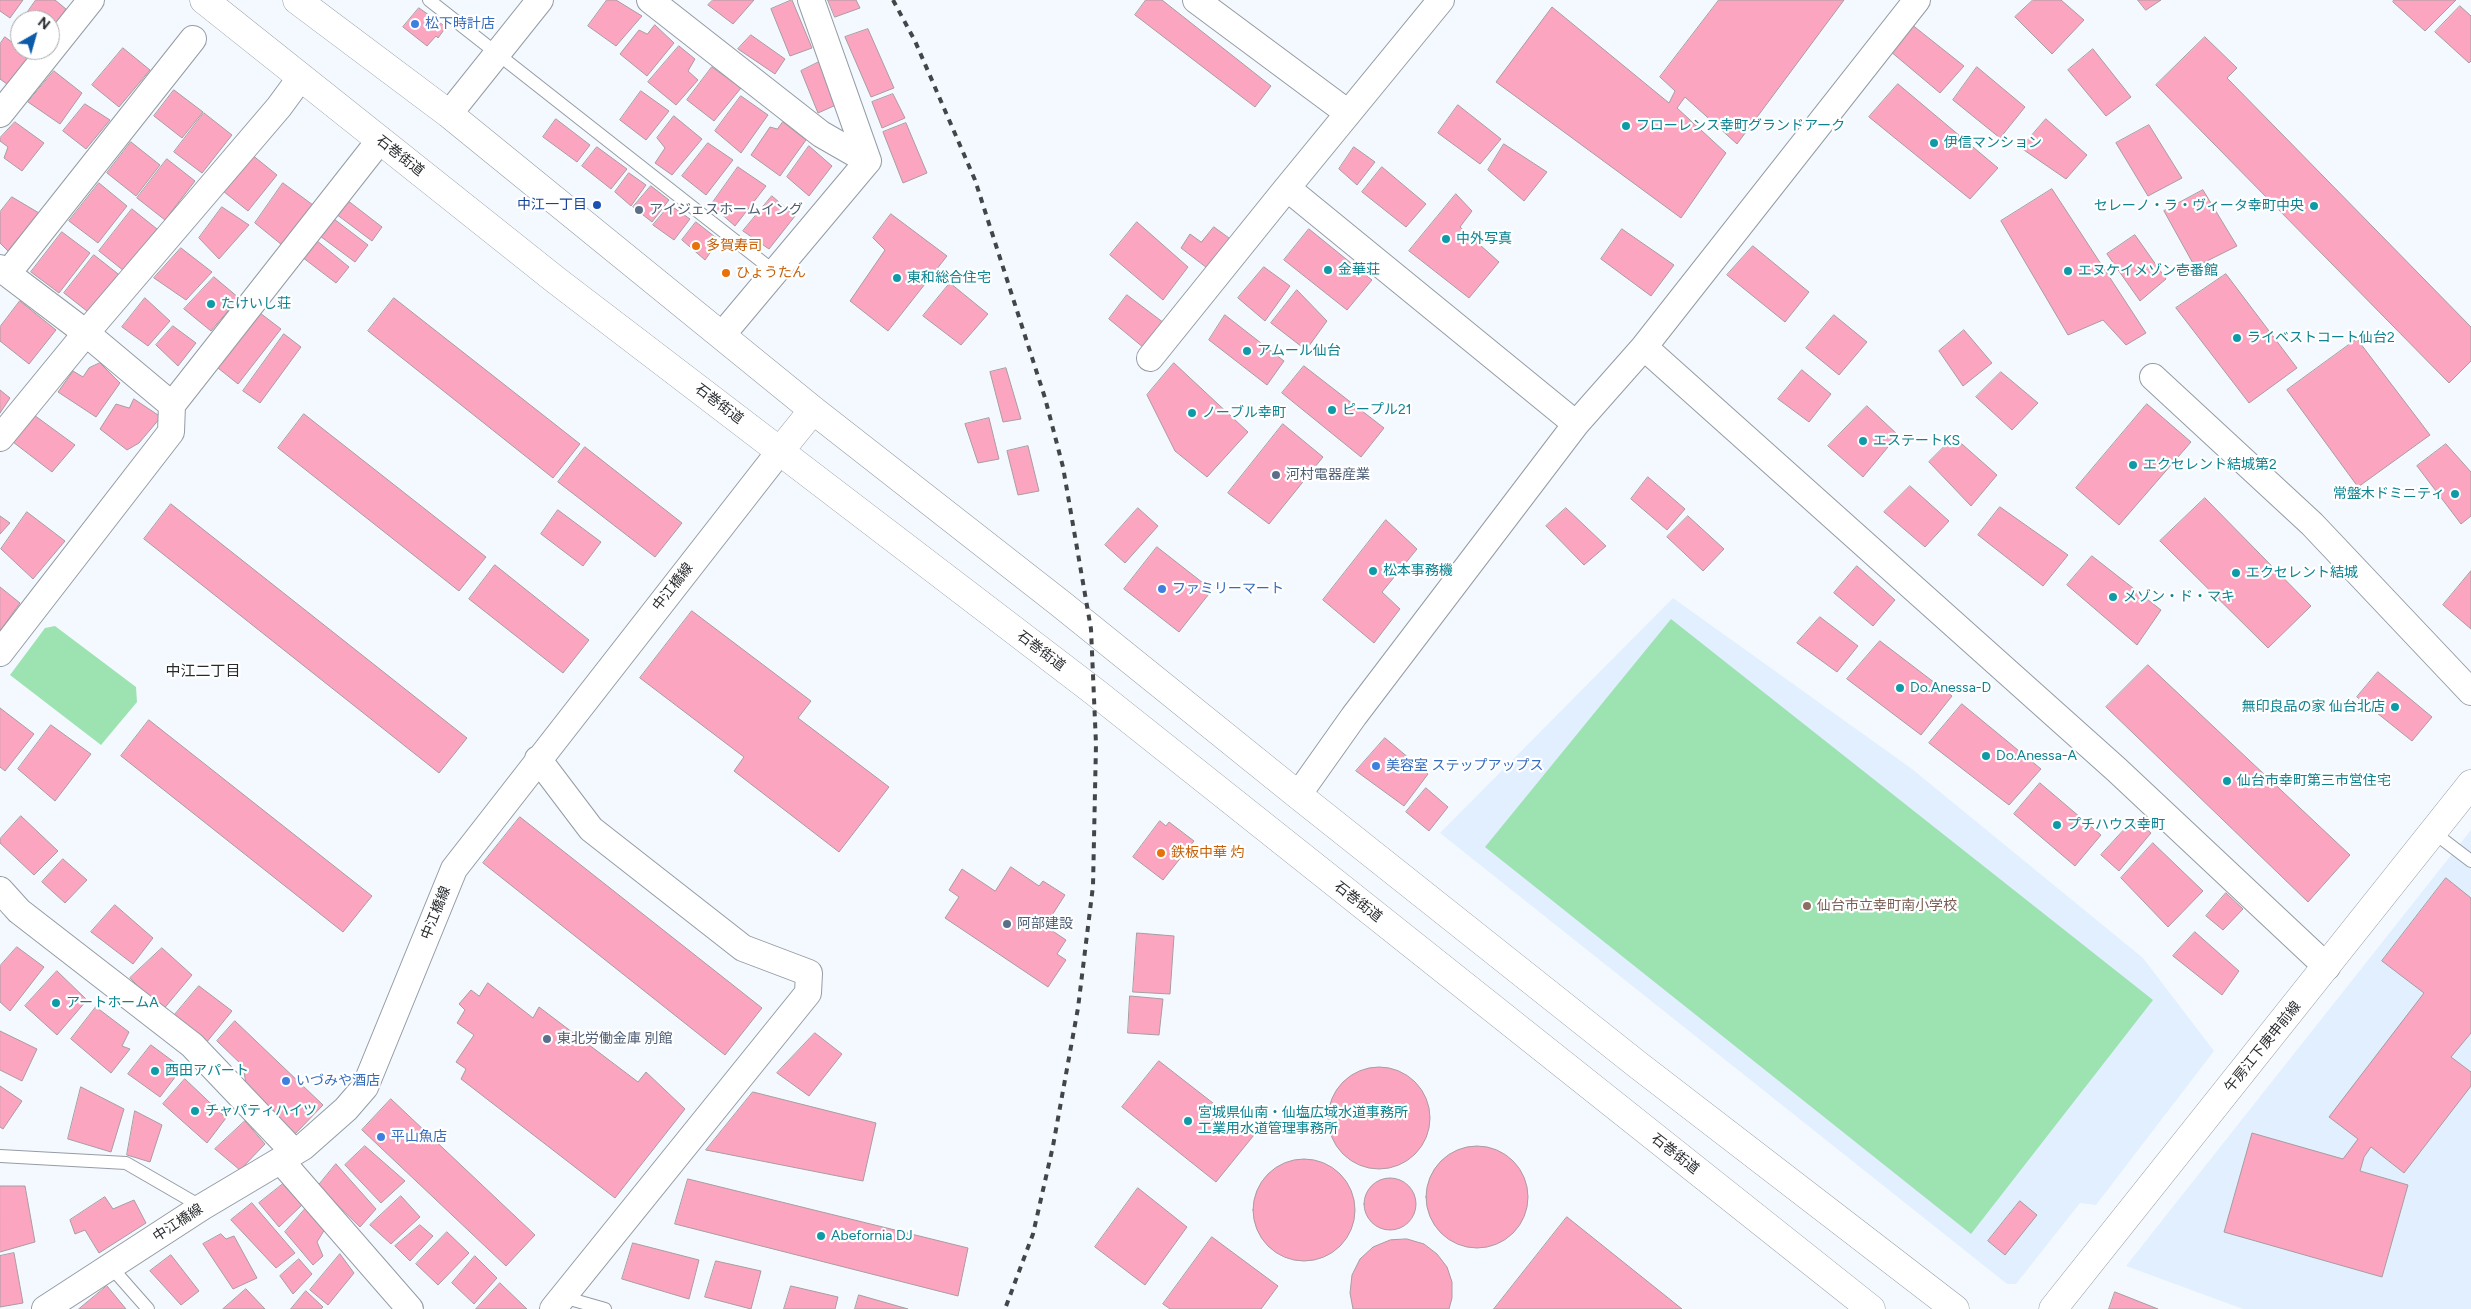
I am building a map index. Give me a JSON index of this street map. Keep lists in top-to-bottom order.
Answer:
{
  "streets": {
    "street": ["石巻街道", "中江橋線", "午房江下庚申前線"]
  },
  "crossings": [
    ["石巻街道", "中江橋線"]
  ],
  "districts": ["中江二丁目"],
  "places": [
    "松下時計店",
    "フローレンス幸町グランドアーク",
    "伊信マンション",
    "中江一丁目",
    "セレーノ・ラ・ヴィータ幸町中央",
    "アイジェスホームイング",
    "中外写真",
    "多賀寿司",
    "金華荘",
    "エヌケイメゾン壱番館",
    "ひょうたん",
    "東和総合住宅",
    "たけいし荘",
    "ライベストコート仙台2",
    "アムール仙台",
    "ピープル21",
    "ノーブル幸町",
    "エステートKS",
    "エクセレント結城第2",
    "河村電器産業",
    "常盤木ドミニティ",
    "松本事務機",
    "エクセレント結城",
    "ファミリーマート",
    "メゾン・ド・マキ",
    "Do.Anessa-D",
    "無印良品の家 仙台北店",
    "Do.Anessa-A",
    "美容室 ステップアップス",
    "仙台市幸町第三市営住宅",
    "プチハウス幸町",
    "鉄板中華 灼",
    "仙台市立幸町南小学校",
    "阿部建設",
    "アートホームA",
    "東北労働金庫 別館",
    "西田アパート",
    "いづみや酒店",
    "チャパティハイツ",
    "宮城県仙南・仙塩広域水道事務所 工業用水道管理事務所",
    "平山魚店",
    "Abefornia DJ"
  ],
  "north": "top right"
}
